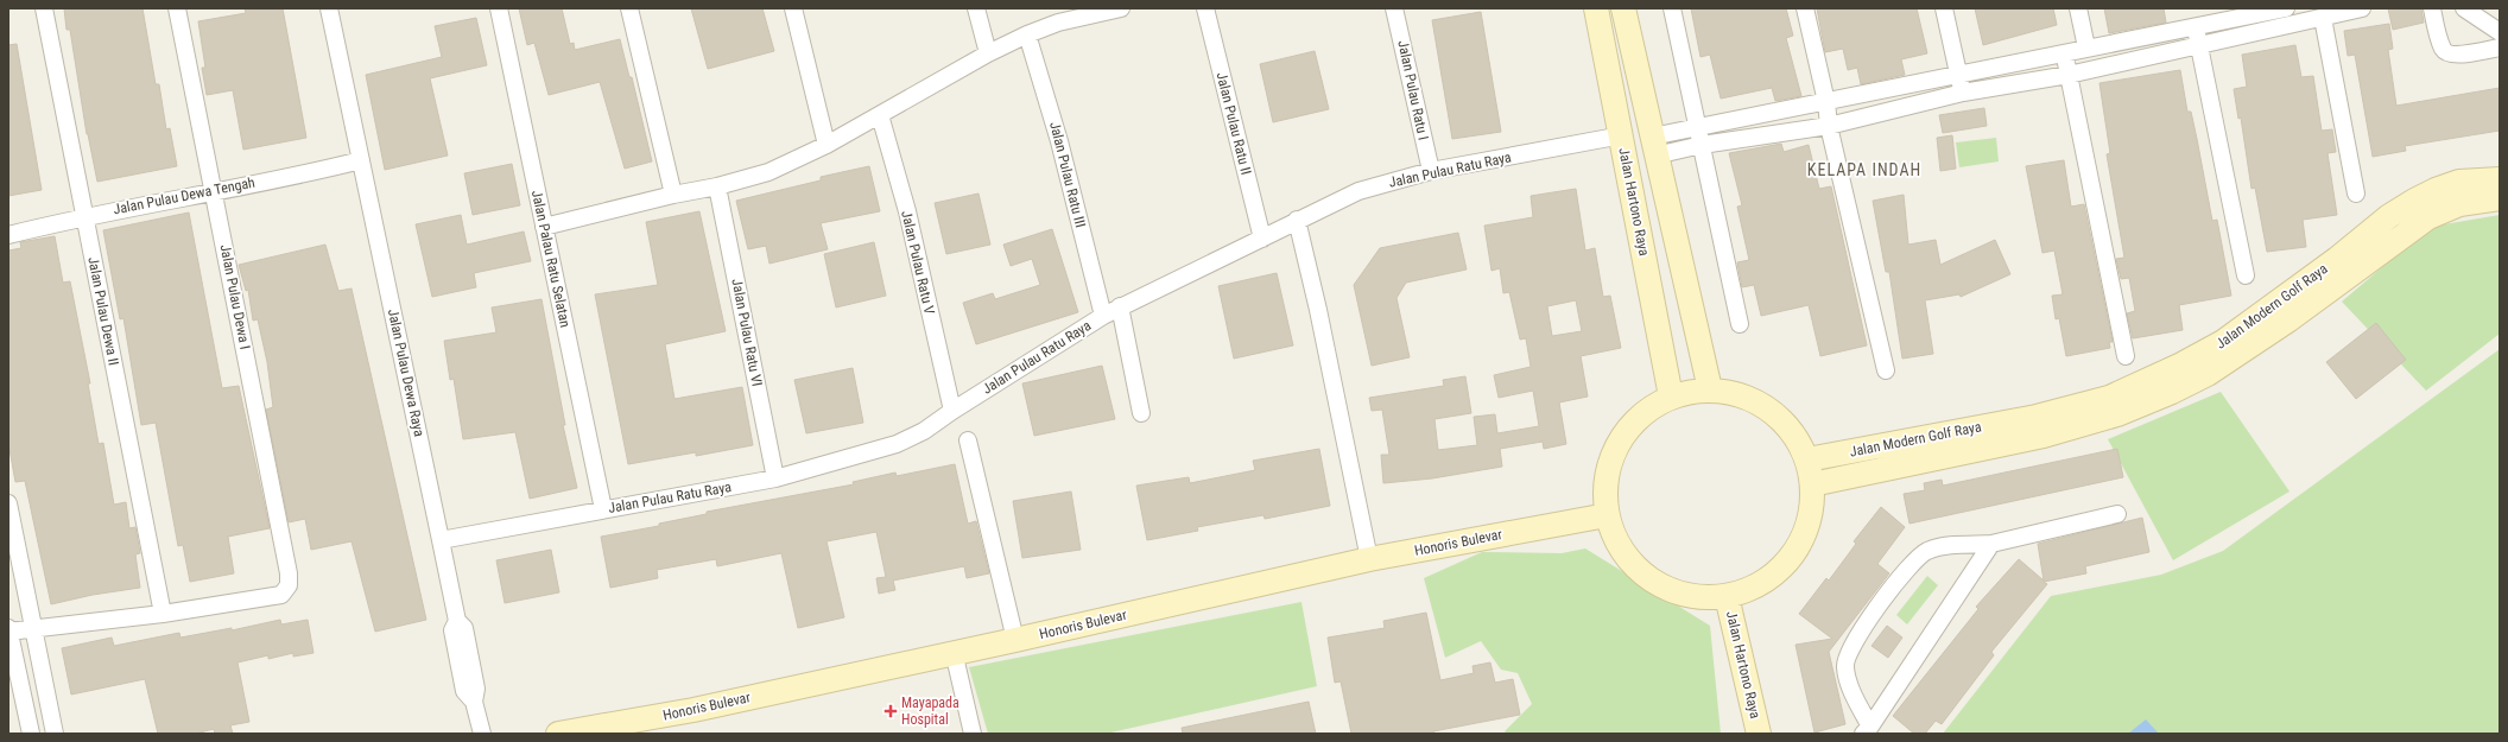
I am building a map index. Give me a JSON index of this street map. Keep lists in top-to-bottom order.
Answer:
{
  "streets": {
    "street": [
      "Jalan Pulau Ratu I",
      "Jalan Pulau Ratu II",
      "Jalan Pulau Ratu Raya",
      "Jalan Pulau Ratu III",
      "Jalan Pulau Dewa Tengah",
      "Jalan Hartono Raya",
      "Jalan Palau Ratu Selatan",
      "Jalan Pulau Ratu V",
      "Jalan Pulau Dewa I",
      "Jalan Modern Golf Raya",
      "Jalan Pulau Dewa II",
      "Jalan Pulau Ratu VI",
      "Jalan Pulau Dewa Raya",
      "Honoris Bulevar"
    ]
  },
  "crossings": [
    ["Jalan Pulau Ratu I", "Jalan Pulau Ratu Raya"],
    ["Jalan Pulau Ratu II", "Jalan Pulau Ratu Raya"],
    ["Jalan Pulau Ratu Raya", "Jalan Pulau Ratu III"],
    ["Jalan Pulau Ratu Raya", "Jalan Hartono Raya"],
    ["Jalan Pulau Ratu Raya", "Jalan Palau Ratu Selatan"],
    ["Jalan Pulau Ratu Raya", "Jalan Pulau Ratu V"],
    ["Jalan Pulau Ratu Raya", "Jalan Pulau Ratu VI"],
    ["Jalan Pulau Ratu Raya", "Jalan Pulau Dewa Raya"],
    ["Jalan Pulau Dewa Tengah", "Jalan Pulau Dewa I"],
    ["Jalan Pulau Dewa Tengah", "Jalan Pulau Dewa II"],
    ["Jalan Pulau Dewa Tengah", "Jalan Pulau Dewa Raya"],
    ["Jalan Pulau Dewa I", "Jalan Pulau Dewa II"]
  ],
  "districts": ["KELAPA INDAH"],
  "places": {
    "health": ["Mayapada Hospital"]
  }
}
